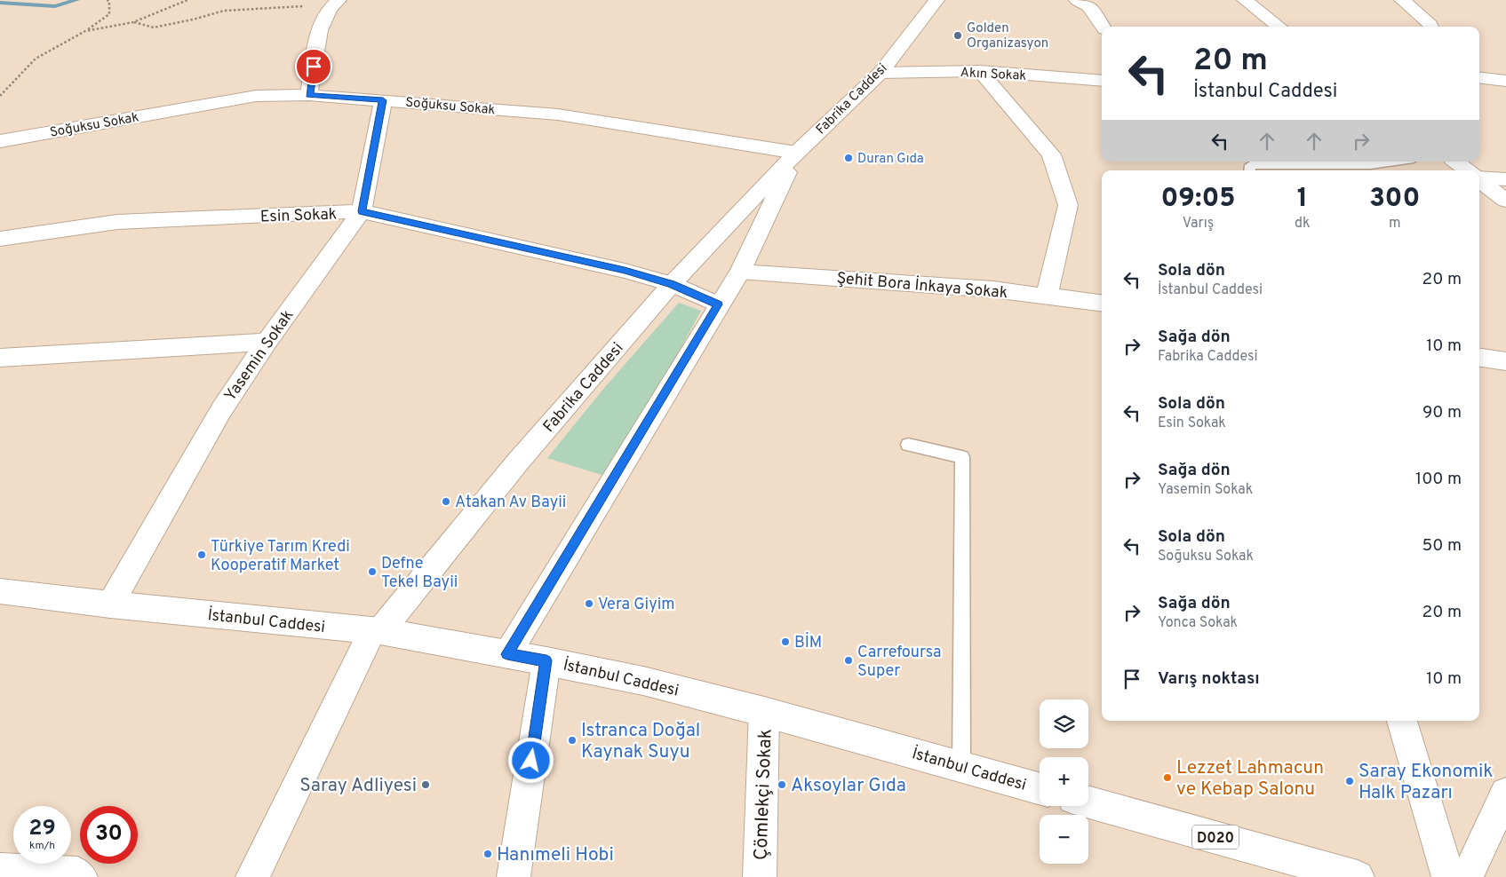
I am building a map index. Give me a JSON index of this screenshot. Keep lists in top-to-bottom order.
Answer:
{
  "streets": {
    "main road": [
      "Akın Sokak",
      "Fabrika Caddesi",
      "Soğuksu Sokak",
      "Esin Sokak",
      "Şehit Bora İnkaya Sokak",
      "Yasemin Sokak",
      "İstanbul Caddesi",
      "Çömlekçi Sokak",
      "D020"
    ]
  },
  "crossings": [
    ["Akın Sokak", "Fabrika Caddesi"],
    ["Fabrika Caddesi", "Soğuksu Sokak"],
    ["Fabrika Caddesi", "Esin Sokak"],
    ["Fabrika Caddesi", "Şehit Bora İnkaya Sokak"],
    ["Fabrika Caddesi", "İstanbul Caddesi"],
    ["Soğuksu Sokak", "Yasemin Sokak"],
    ["Esin Sokak", "Yasemin Sokak"],
    ["Yasemin Sokak", "İstanbul Caddesi"],
    ["İstanbul Caddesi", "Çömlekçi Sokak"]
  ],
  "places": [
    "Golden Organizasyon",
    "Duran Gıda",
    "Atakan Av Bayii",
    "Türkiye Tarım Kredi Kooperatif Market",
    "Defne Tekel Bayii",
    "Vera Giyim",
    "BİM",
    "Carrefoursa Super",
    "Istranca Doğal Kaynak Suyu",
    "Lezzet Lahmacun ve Kebap Salonu",
    "Saray Ekonomik Halk Pazarı",
    "Saray Adliyesi",
    "Aksoylar Gıda",
    "Hanımeli Hobi"
  ],
  "page": {
    "turn": ["20 m", "İstanbul Caddesi"],
    "eta": [
      "09:05",
      "Varış",
      "1",
      "dk",
      "300",
      "m"
    ],
    "list": [
      {
        "name": "Sola dön",
        "note": "İstanbul Caddesi",
        "value": "20 m"
      },
      {
        "name": "Sağa dön",
        "note": "Fabrika Caddesi",
        "value": "10 m"
      },
      {
        "name": "Sola dön",
        "note": "Esin Sokak",
        "value": "90 m"
      },
      {
        "name": "Sağa dön",
        "note": "Yasemin Sokak",
        "value": "100 m"
      },
      {
        "name": "Sola dön",
        "note": "Soğuksu Sokak",
        "value": "50 m"
      },
      {
        "name": "Sağa dön",
        "note": "Yonca Sokak",
        "value": "20 m"
      },
      {
        "name": "Varış noktası",
        "value": "10 m"
      }
    ],
    "map_buttons": ["+", "−"],
    "speed": "29 km/h",
    "limit": "30"
  }
}
